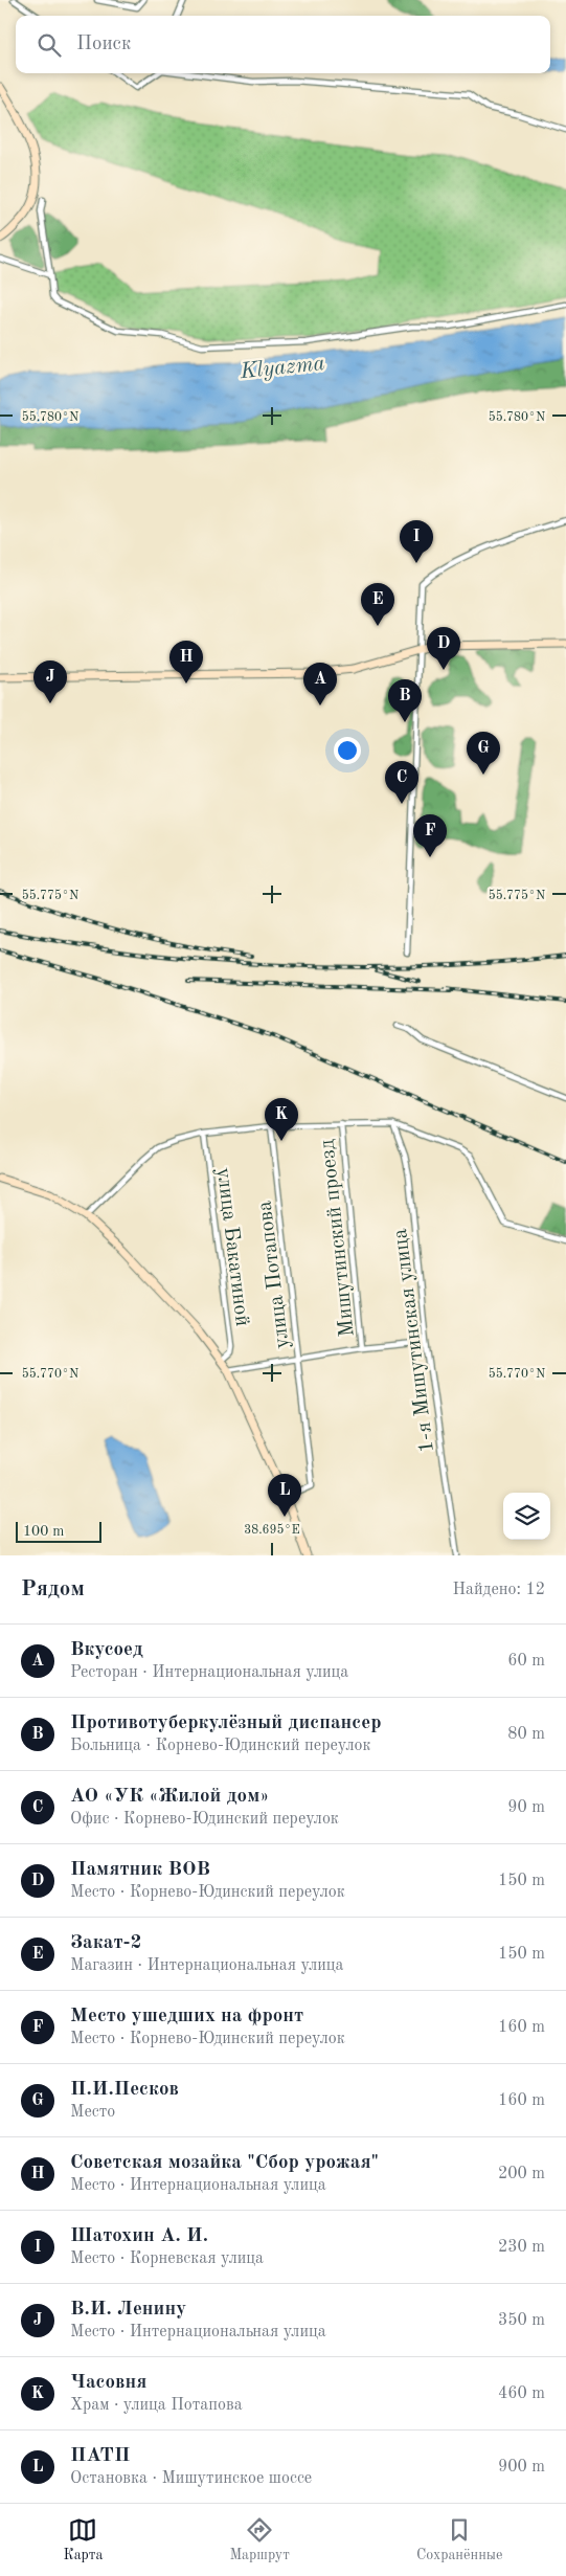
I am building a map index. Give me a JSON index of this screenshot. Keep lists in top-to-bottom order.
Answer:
{
  "streets": {
    "street": [
      "Мишутинский проезд",
      "улица Бакатиной",
      "улица Потапова",
      "1-я Мишутинская улица"
    ]
  },
  "water": ["Klyazma"],
  "scale_bar": "100 m",
  "page": {
    "search": "Поиск",
    "pins": [
      "I",
      "E",
      "D",
      "H",
      "J",
      "A",
      "B",
      "G",
      "C",
      "F",
      "K",
      "L"
    ],
    "scale": "100 m",
    "heading": ["Рядом", "Найдено: 12"],
    "list": [
      {
        "mark": "A",
        "name": "Вкусоед",
        "note": "Ресторан · Интернациональная улица",
        "value": "60 m"
      },
      {
        "mark": "B",
        "name": "Противотуберкулёзный диспансер",
        "note": "Больница · Корнево-Юдинский переулок",
        "value": "80 m"
      },
      {
        "mark": "C",
        "name": "АО «УК «Жилой дом»",
        "note": "Офис · Корнево-Юдинский переулок",
        "value": "90 m"
      },
      {
        "mark": "D",
        "name": "Памятник ВОВ",
        "note": "Место · Корнево-Юдинский переулок",
        "value": "150 m"
      },
      {
        "mark": "E",
        "name": "Закат-2",
        "note": "Магазин · Интернациональная улица",
        "value": "150 m"
      },
      {
        "mark": "F",
        "name": "Место ушедших на фронт",
        "note": "Место · Корнево-Юдинский переулок",
        "value": "160 m"
      },
      {
        "mark": "G",
        "name": "П.И.Песков",
        "note": "Место",
        "value": "160 m"
      },
      {
        "mark": "H",
        "name": "Советская мозайка \"Сбор урожая\"",
        "note": "Место · Интернациональная улица",
        "value": "200 m"
      },
      {
        "mark": "I",
        "name": "Шатохин А. И.",
        "note": "Место · Корневская улица",
        "value": "230 m"
      },
      {
        "mark": "J",
        "name": "В.И. Ленину",
        "note": "Место · Интернациональная улица",
        "value": "350 m"
      },
      {
        "mark": "K",
        "name": "Часовня",
        "note": "Храм · улица Потапова",
        "value": "460 m"
      },
      {
        "mark": "L",
        "name": "ПАТП",
        "note": "Остановка · Мишутинское шоссе",
        "value": "900 m"
      }
    ],
    "nav": ["Карта", "Маршрут", "Сохранённые"]
  },
  "coordinates": [
    "55.780°N",
    "55.775°N",
    "55.770°N",
    "38.695°E"
  ]
}
